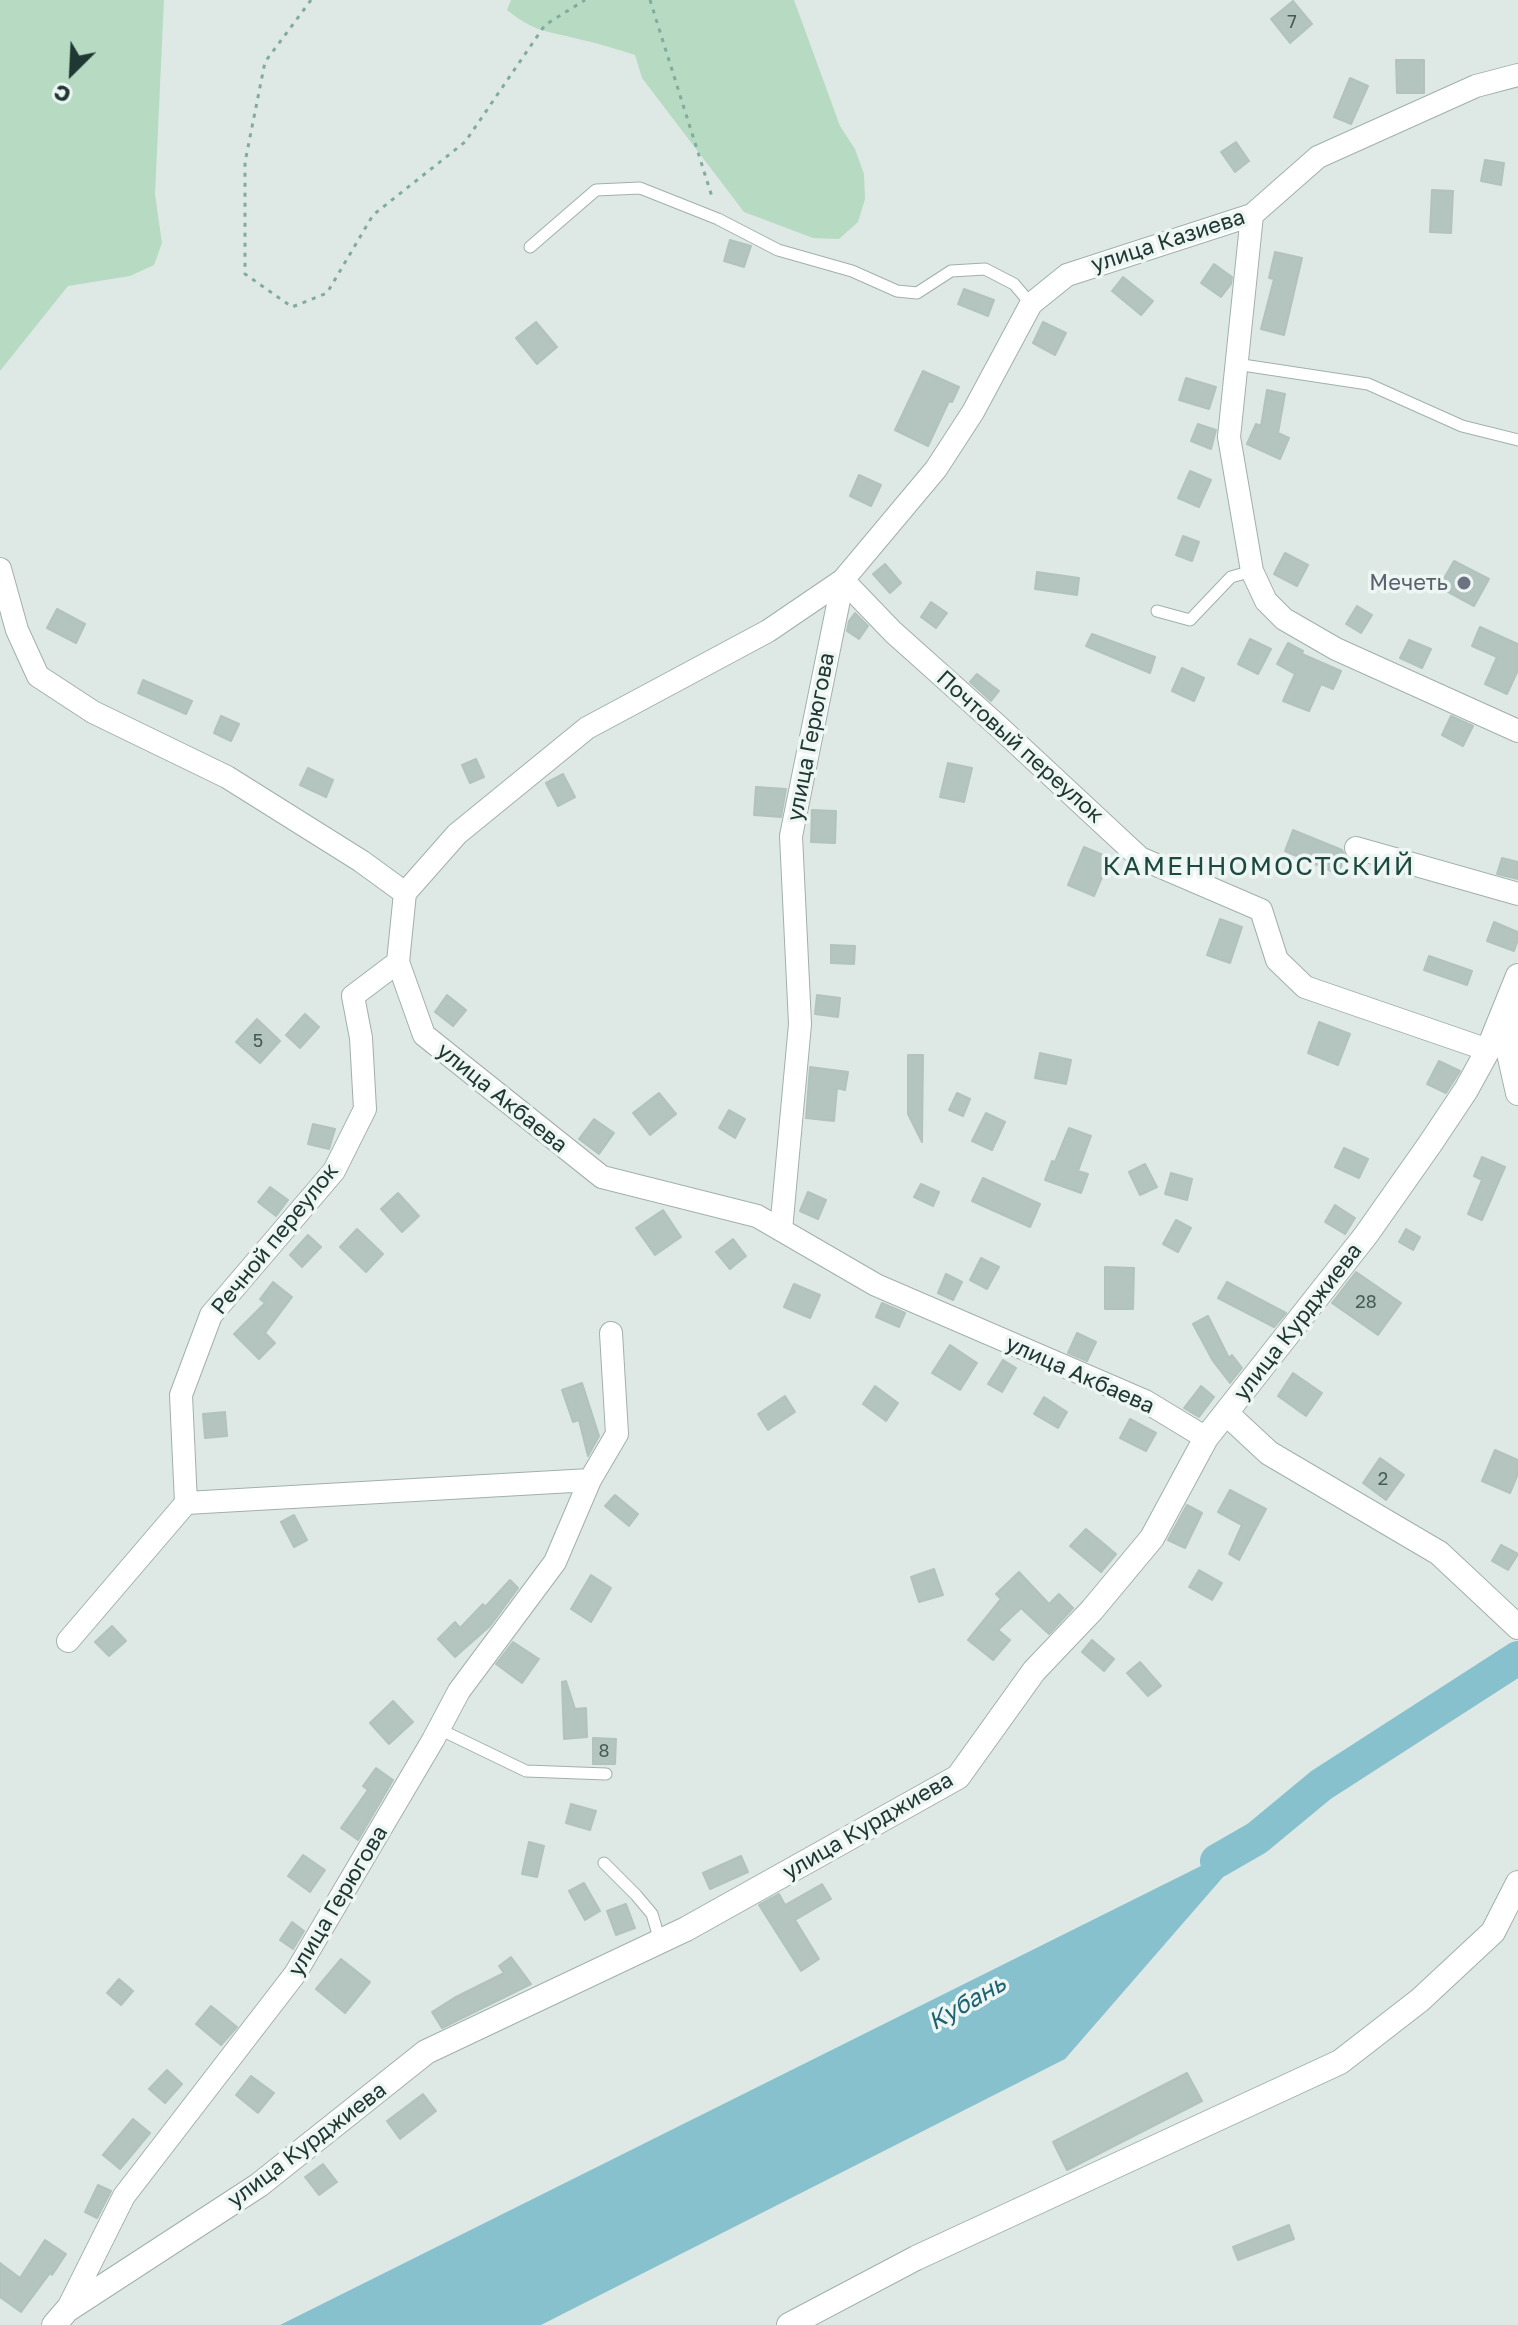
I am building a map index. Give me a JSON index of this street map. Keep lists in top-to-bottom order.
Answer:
{
  "streets": {
    "street": [
      "улица Казиева",
      "улица Герюгова",
      "Почтовый переулок",
      "улица Акбаева",
      "Речной переулок",
      "улица Курджиева"
    ]
  },
  "crossings": [
    ["улица Казиева", "улица Герюгова"],
    ["улица Герюгова", "Почтовый переулок"],
    ["улица Герюгова", "улица Акбаева"],
    ["улица Герюгова", "улица Курджиева"],
    ["Почтовый переулок", "улица Курджиева"],
    ["улица Акбаева", "Речной переулок"],
    ["улица Акбаева", "улица Курджиева"]
  ],
  "districts": ["КАМЕННОМОСТСКИЙ"],
  "water": ["Кубань"],
  "places": ["Мечеть"],
  "house_numbers": [
    "7",
    "5",
    "28",
    "2",
    "8"
  ],
  "north": "bottom left"
}
